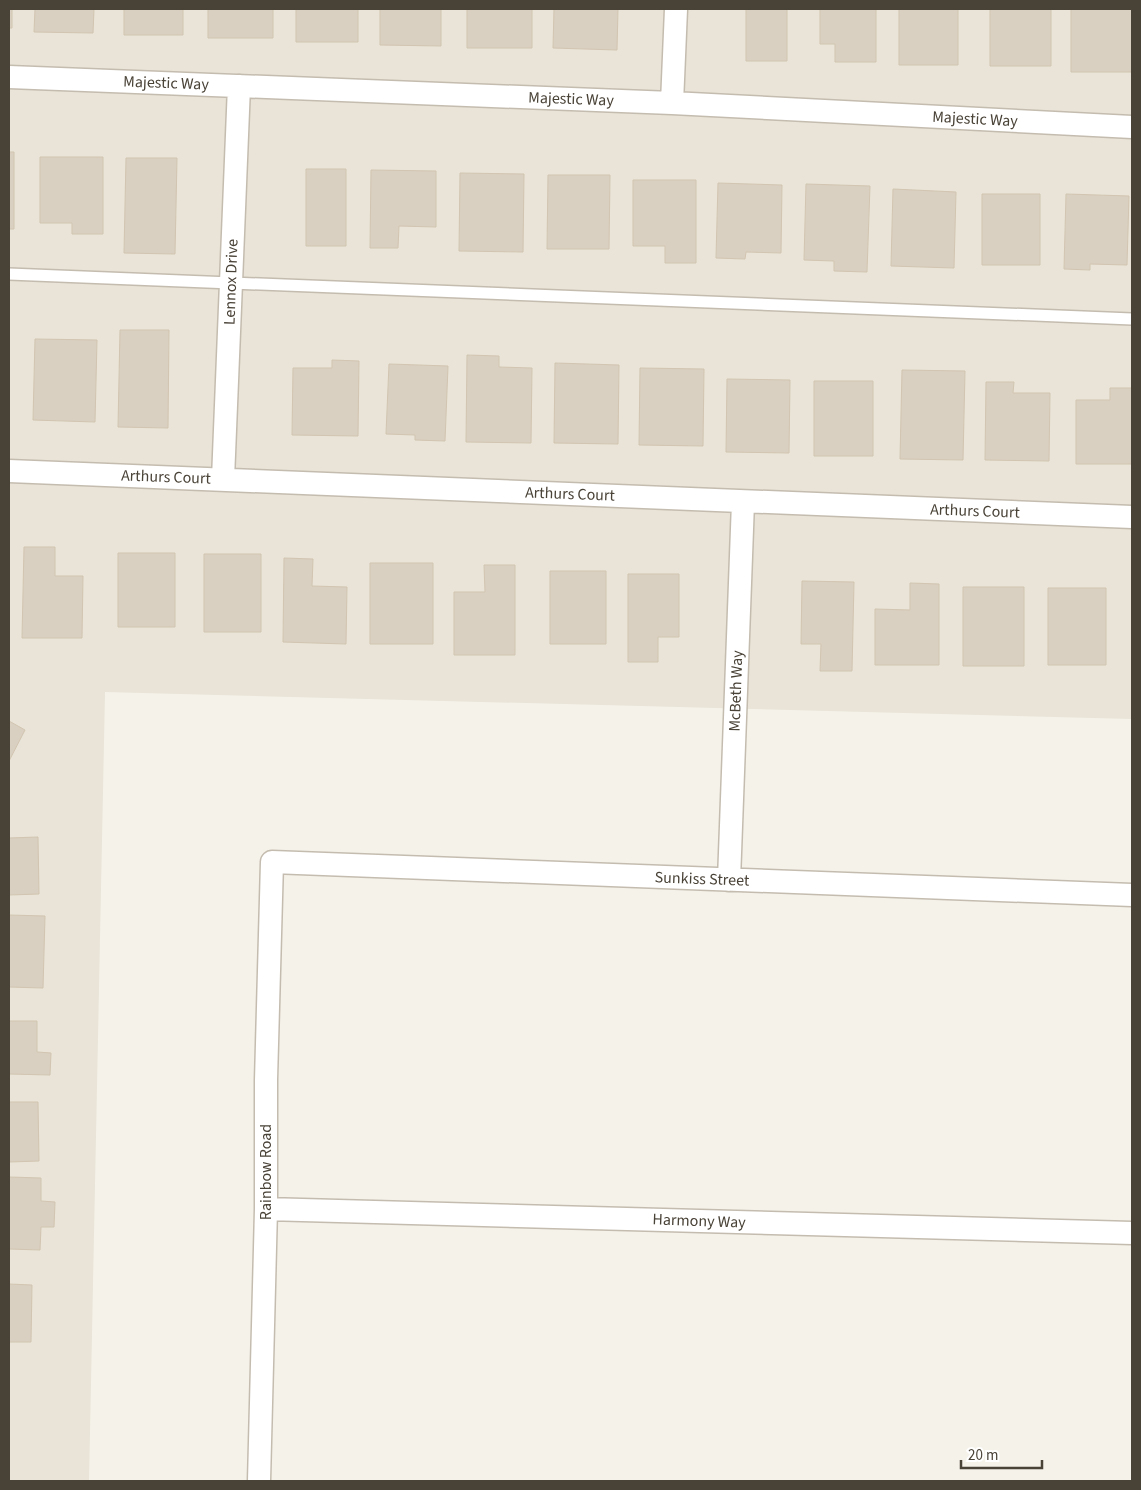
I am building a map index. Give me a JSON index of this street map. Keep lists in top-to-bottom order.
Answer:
{
  "streets": {
    "street": [
      "Majestic Way",
      "Lennox Drive",
      "Arthurs Court",
      "McBeth Way",
      "Sunkiss Street",
      "Rainbow Road",
      "Harmony Way"
    ]
  },
  "crossings": [
    ["Majestic Way", "Lennox Drive"],
    ["Lennox Drive", "Arthurs Court"],
    ["Arthurs Court", "McBeth Way"],
    ["McBeth Way", "Sunkiss Street"],
    ["Sunkiss Street", "Rainbow Road"],
    ["Rainbow Road", "Harmony Way"]
  ],
  "scale_bar": "20 m"
}
